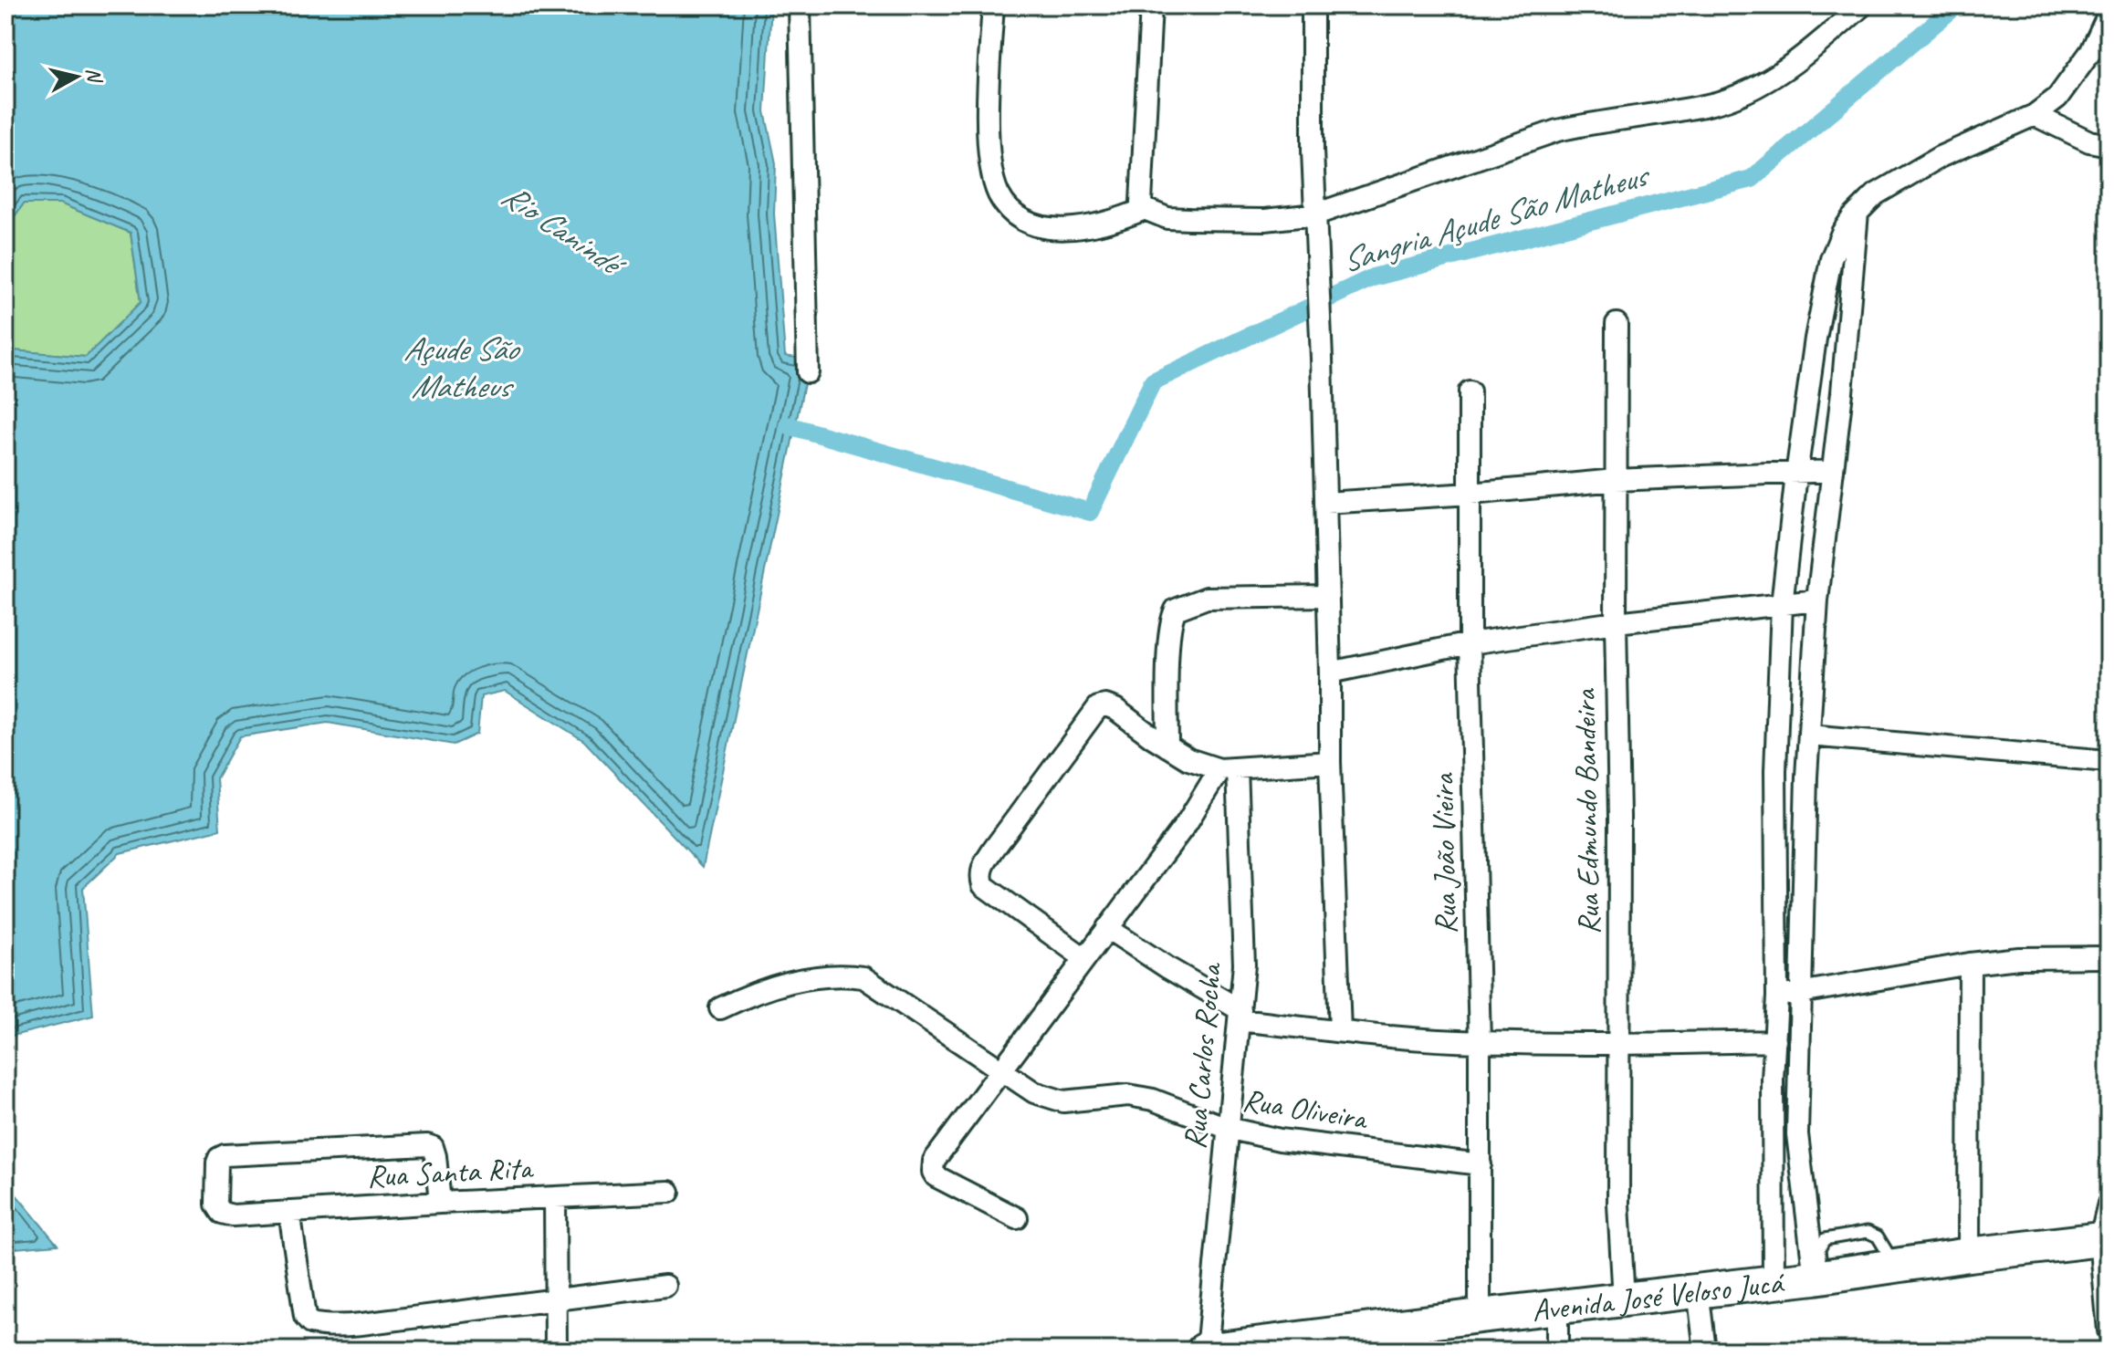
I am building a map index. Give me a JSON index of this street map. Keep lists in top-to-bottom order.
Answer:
{
  "streets": {
    "main road": ["Avenida José Veloso Jucá"],
    "street": [
      "Rua Edmundo Bandeira",
      "Rua João Vieira",
      "Rua Carlos Rocha",
      "Rua Oliveira",
      "Rua Santa Rita"
    ]
  },
  "crossings": [
    ["Rua Edmundo Bandeira", "Avenida José Veloso Jucá"],
    ["Rua João Vieira", "Rua Oliveira"],
    ["Rua João Vieira", "Avenida José Veloso Jucá"],
    ["Rua Carlos Rocha", "Rua Oliveira"],
    ["Rua Carlos Rocha", "Avenida José Veloso Jucá"]
  ],
  "water": ["Sangria Açude São Matheus", "Rio Canindé", "Açude São Matheus"],
  "north": "right"
}
